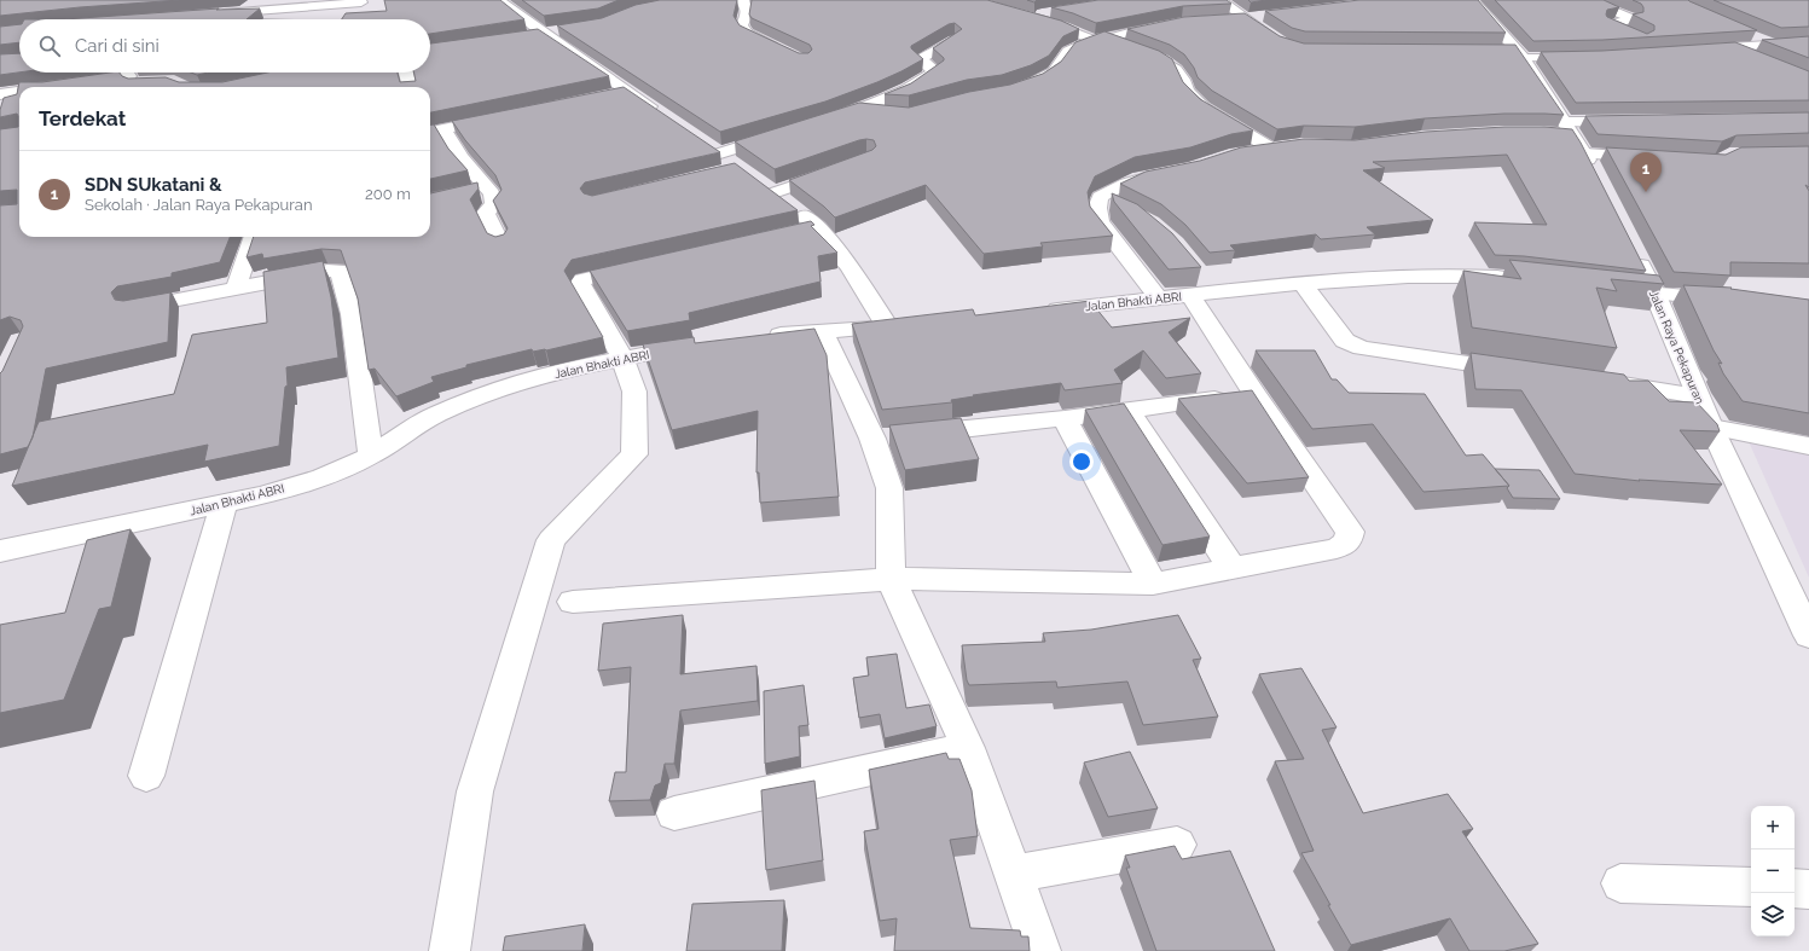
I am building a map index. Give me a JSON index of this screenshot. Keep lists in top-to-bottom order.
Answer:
{
  "streets": {
    "street": ["Jalan Bhakti ABRI", "Jalan Raya Pekapuran"]
  },
  "page": {
    "search": "Cari di sini",
    "heading": "Terdekat",
    "list": [
      {
        "mark": "1",
        "name": "SDN SUkatani &",
        "note": "Sekolah · Jalan Raya Pekapuran",
        "value": "200 m"
      }
    ],
    "pins": "1",
    "map_buttons": ["+", "−"]
  }
}
